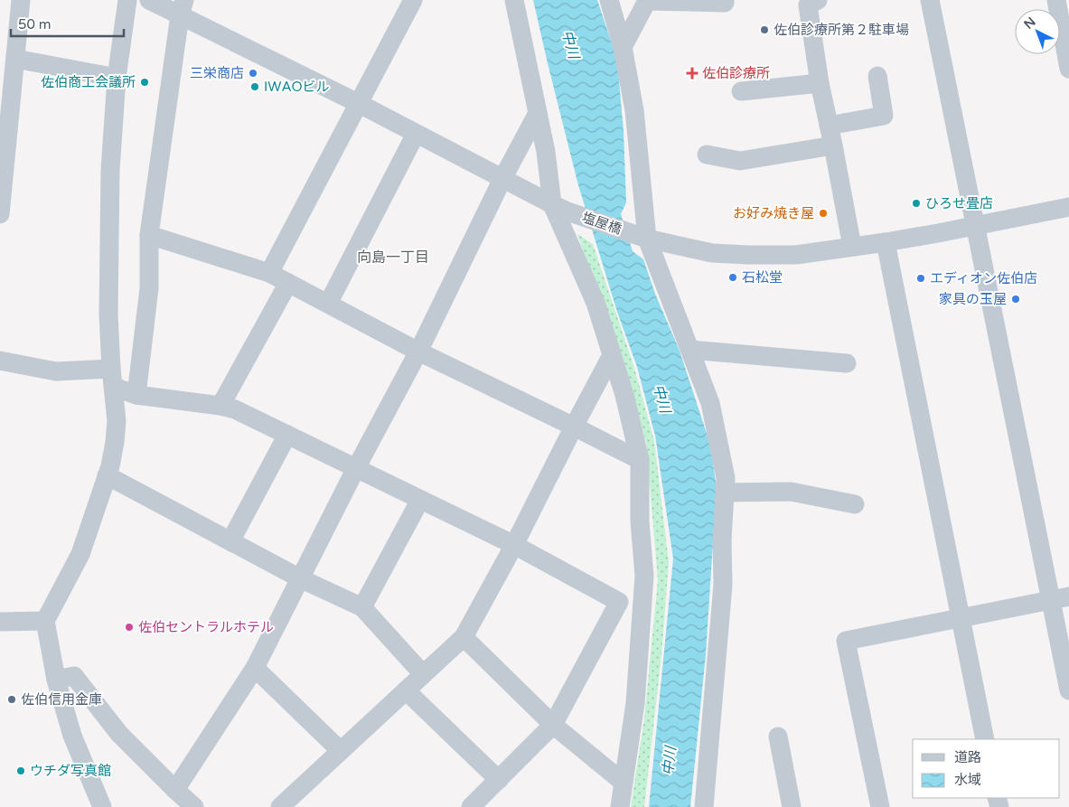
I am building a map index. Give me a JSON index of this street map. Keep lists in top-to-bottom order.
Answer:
{
  "streets": {
    "street": ["塩屋橋"]
  },
  "districts": ["向島一丁目"],
  "water": ["中川"],
  "places": {
    "other": [
      "佐伯診療所第２駐車場",
      "三栄商店",
      "佐伯商工会議所",
      "IWAOビル",
      "ひろせ畳店",
      "お好み焼き屋",
      "石松堂",
      "エディオン佐伯店",
      "家具の玉屋",
      "佐伯セントラルホテル",
      "佐伯信用金庫",
      "ウチダ写真館"
    ],
    "health": ["佐伯診療所"]
  },
  "legend": ["道路", "水域"],
  "scale_bar": "50 m",
  "north": "top left"
}
